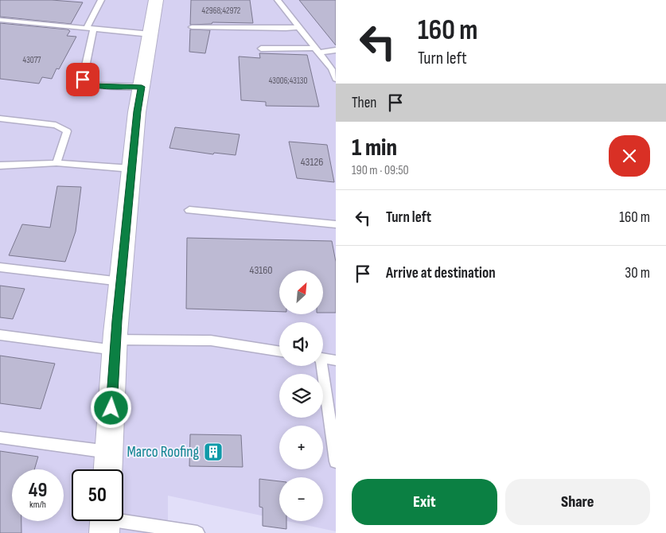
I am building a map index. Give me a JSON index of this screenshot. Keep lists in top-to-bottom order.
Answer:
{
  "places": {
    "building": ["Marco Roofing"]
  },
  "house_numbers": [
    "42968;42972",
    "43077",
    "43006;43130",
    "43126",
    "43160"
  ],
  "north": "top right",
  "page": {
    "turn": ["160 m", "Turn left"],
    "then": "Then",
    "heading": ["1 min", "190 m · 09:50"],
    "list": [
      {
        "name": "Turn left",
        "value": "160 m"
      },
      {
        "name": "Arrive at destination",
        "value": "30 m"
      }
    ],
    "map_buttons": ["+", "−"],
    "speed": "49 km/h",
    "limit": "50",
    "buttons": ["Exit", "Share"]
  }
}
